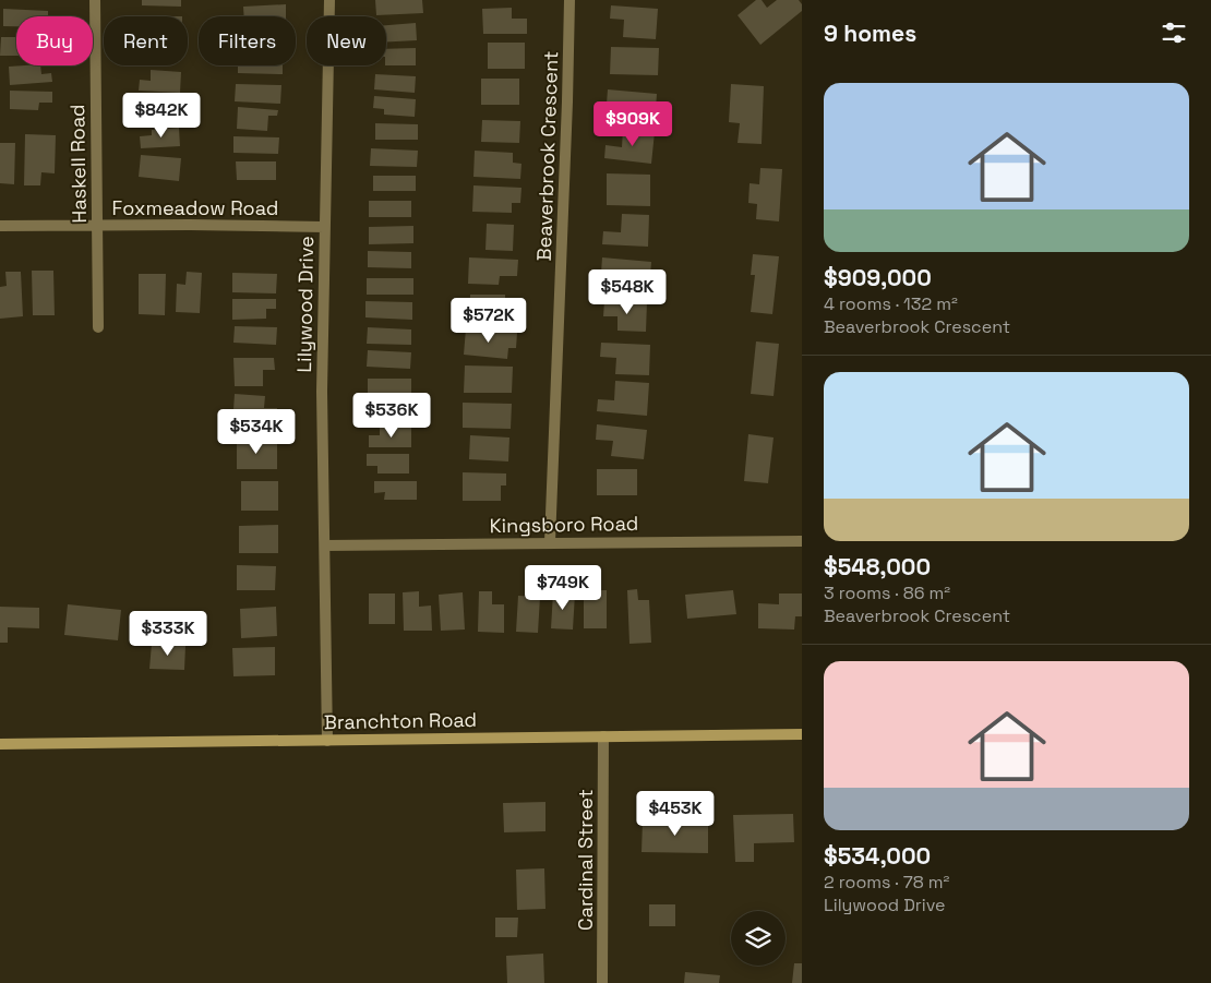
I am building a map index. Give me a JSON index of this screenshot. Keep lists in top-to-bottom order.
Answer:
{
  "streets": {
    "main road": ["Branchton Road"],
    "street": [
      "Beaverbrook Crescent",
      "Haskell Road",
      "Foxmeadow Road",
      "Lilywood Drive",
      "Kingsboro Road",
      "Cardinal Street"
    ]
  },
  "crossings": [
    ["Beaverbrook Crescent", "Kingsboro Road"],
    ["Haskell Road", "Foxmeadow Road"],
    ["Foxmeadow Road", "Lilywood Drive"],
    ["Lilywood Drive", "Kingsboro Road"],
    ["Lilywood Drive", "Branchton Road"],
    ["Branchton Road", "Cardinal Street"]
  ],
  "page": {
    "heading": "9 homes",
    "chip": [
      "Buy",
      "Rent",
      "Filters",
      "New"
    ],
    "list": [
      {
        "name": "$909,000",
        "note": "4 rooms · 132 m² · Beaverbrook Crescent"
      },
      {
        "name": "$548,000",
        "note": "3 rooms · 86 m² · Beaverbrook Crescent"
      },
      {
        "name": "$534,000",
        "note": "2 rooms · 78 m² · Lilywood Drive"
      }
    ],
    "price": [
      "$842K",
      "$909K",
      "$548K",
      "$572K",
      "$536K",
      "$534K",
      "$749K",
      "$333K",
      "$453K"
    ]
  }
}
